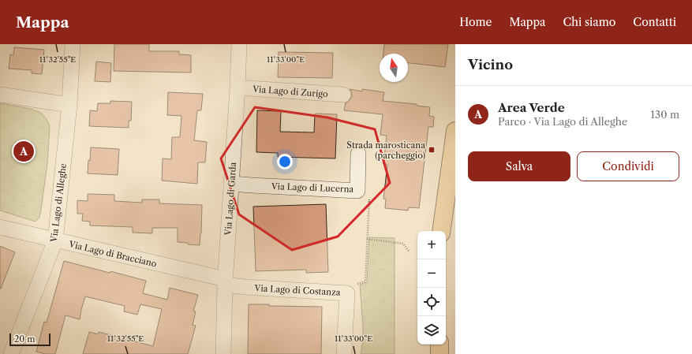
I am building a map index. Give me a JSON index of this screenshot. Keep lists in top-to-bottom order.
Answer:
{
  "streets": {
    "street": [
      "Via Lago di Zurigo",
      "Via Lago di Lucerna",
      "Via Lago di Garda",
      "Via Lago di Alleghe",
      "Via Lago di Bracciano",
      "Via Lago di Costanza"
    ]
  },
  "crossings": [
    ["Via Lago di Zurigo", "Via Lago di Garda"],
    ["Via Lago di Lucerna", "Via Lago di Garda"],
    ["Via Lago di Garda", "Via Lago di Bracciano"],
    ["Via Lago di Garda", "Via Lago di Costanza"],
    ["Via Lago di Alleghe", "Via Lago di Bracciano"],
    ["Via Lago di Bracciano", "Via Lago di Costanza"]
  ],
  "places": {
    "transit": ["Strada marosticana (parcheggio)"]
  },
  "scale_bar": "20 m",
  "north": "top",
  "page": {
    "header": "Mappa",
    "nav": [
      "Home",
      "Mappa",
      "Chi siamo",
      "Contatti"
    ],
    "heading": "Vicino",
    "list": [
      {
        "mark": "A",
        "name": "Area Verde",
        "note": "Parco · Via Lago di Alleghe",
        "value": "130 m"
      }
    ],
    "pins": "A",
    "buttons": ["Salva", "Condividi"],
    "map_buttons": ["+", "−"],
    "scale": "20 m"
  },
  "coordinates": ["11°32'55\"E", "11°33'00\"E"]
}
